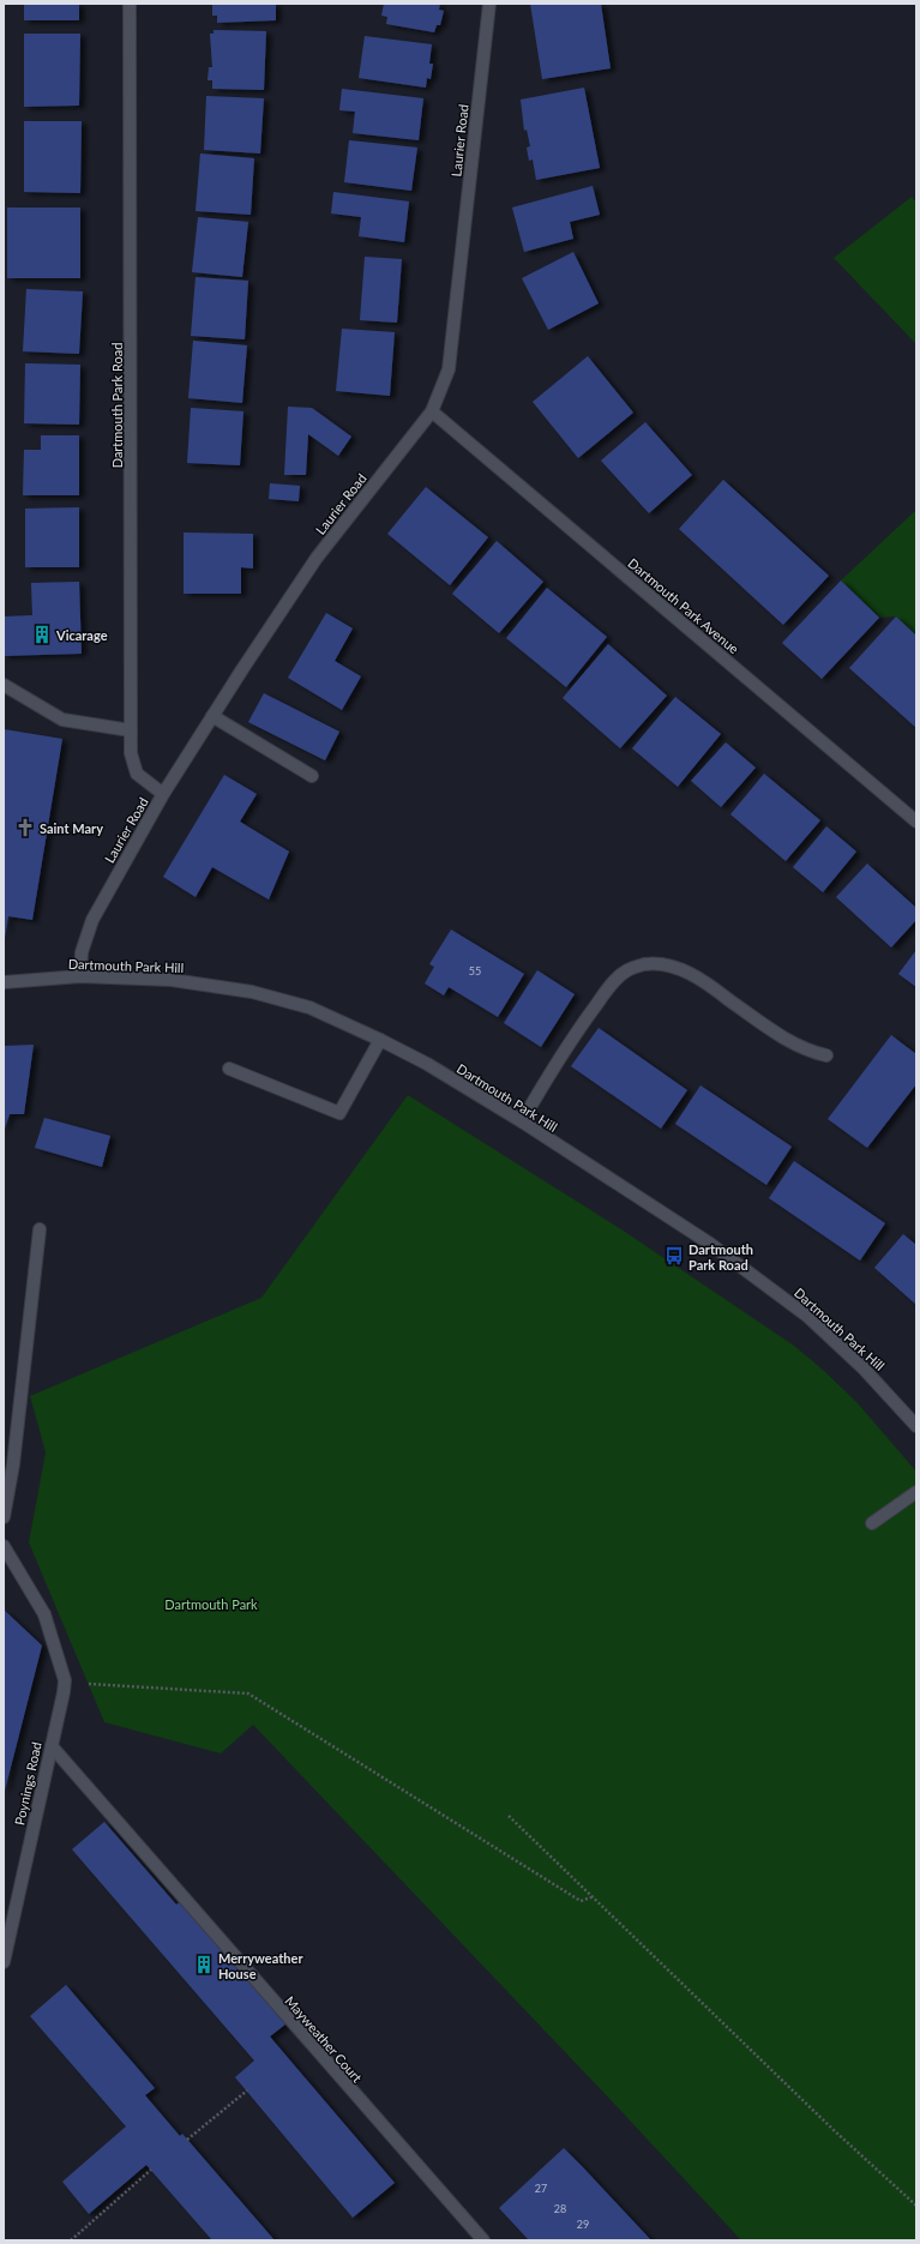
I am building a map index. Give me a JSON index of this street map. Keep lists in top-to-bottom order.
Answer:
{
  "streets": {
    "street": [
      "Laurier Road",
      "Dartmouth Park Road",
      "Dartmouth Park Avenue",
      "Dartmouth Park Hill",
      "Poynings Road",
      "Mayweather Court"
    ]
  },
  "crossings": [
    ["Laurier Road", "Dartmouth Park Road"],
    ["Laurier Road", "Dartmouth Park Avenue"],
    ["Laurier Road", "Dartmouth Park Hill"],
    ["Poynings Road", "Mayweather Court"]
  ],
  "parks": ["Dartmouth Park"],
  "places": {
    "building": ["Vicarage", "Merryweather House"],
    "church": ["Saint Mary"],
    "bus stop": ["Dartmouth Park Road"]
  },
  "house_numbers": [
    "55",
    "27",
    "28",
    "29"
  ]
}
